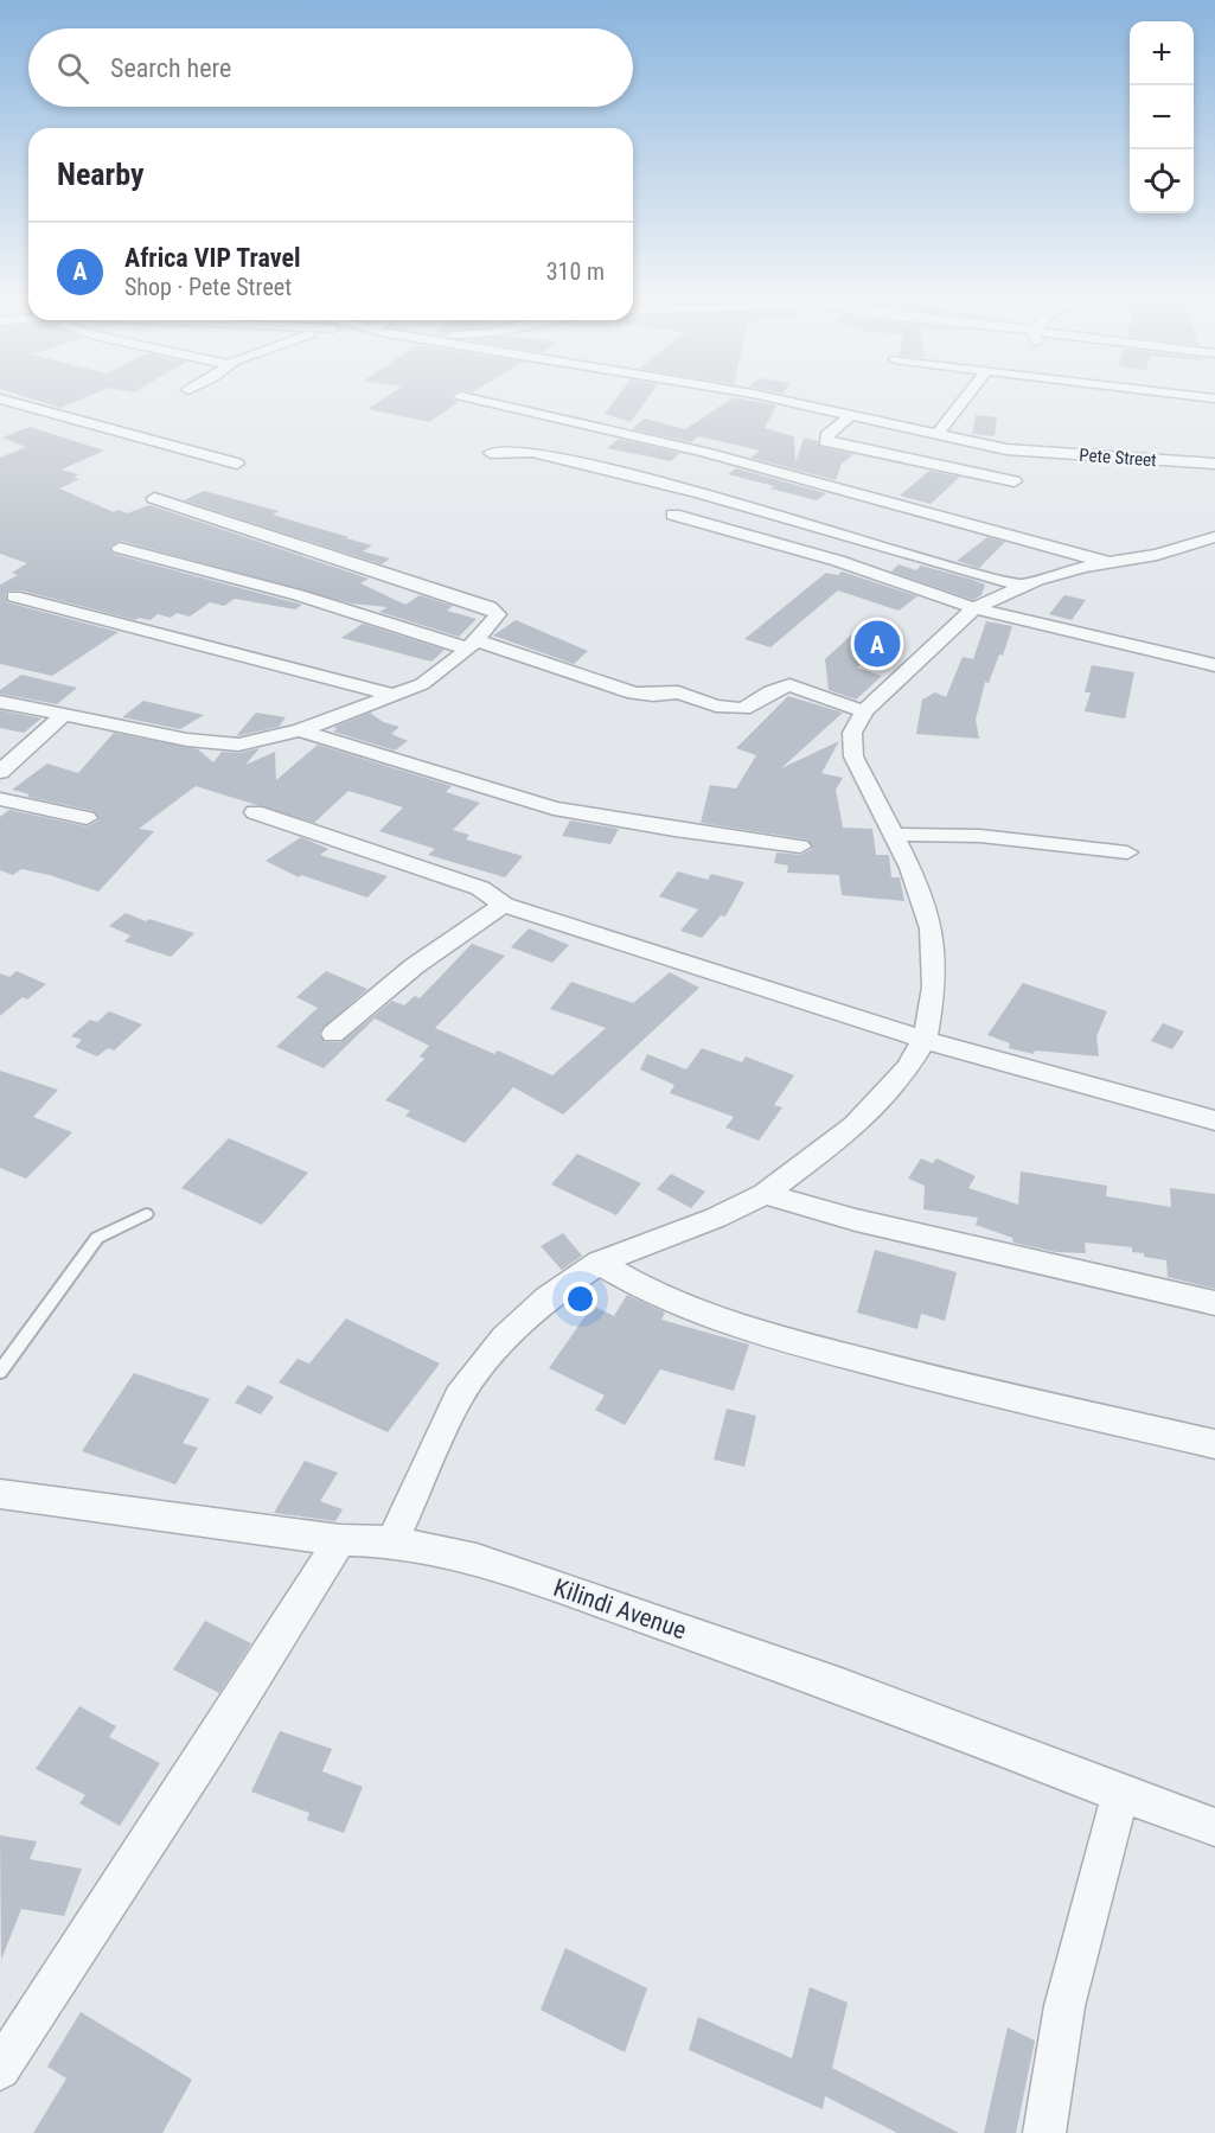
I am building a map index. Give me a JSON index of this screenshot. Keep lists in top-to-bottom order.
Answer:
{
  "streets": {
    "street": ["Pete Street", "Kilindi Avenue"]
  },
  "page": {
    "map_buttons": ["+", "−"],
    "search": "Search here",
    "heading": "Nearby",
    "list": [
      {
        "mark": "A",
        "name": "Africa VIP Travel",
        "note": "Shop · Pete Street",
        "value": "310 m"
      }
    ],
    "pins": "A"
  }
}
